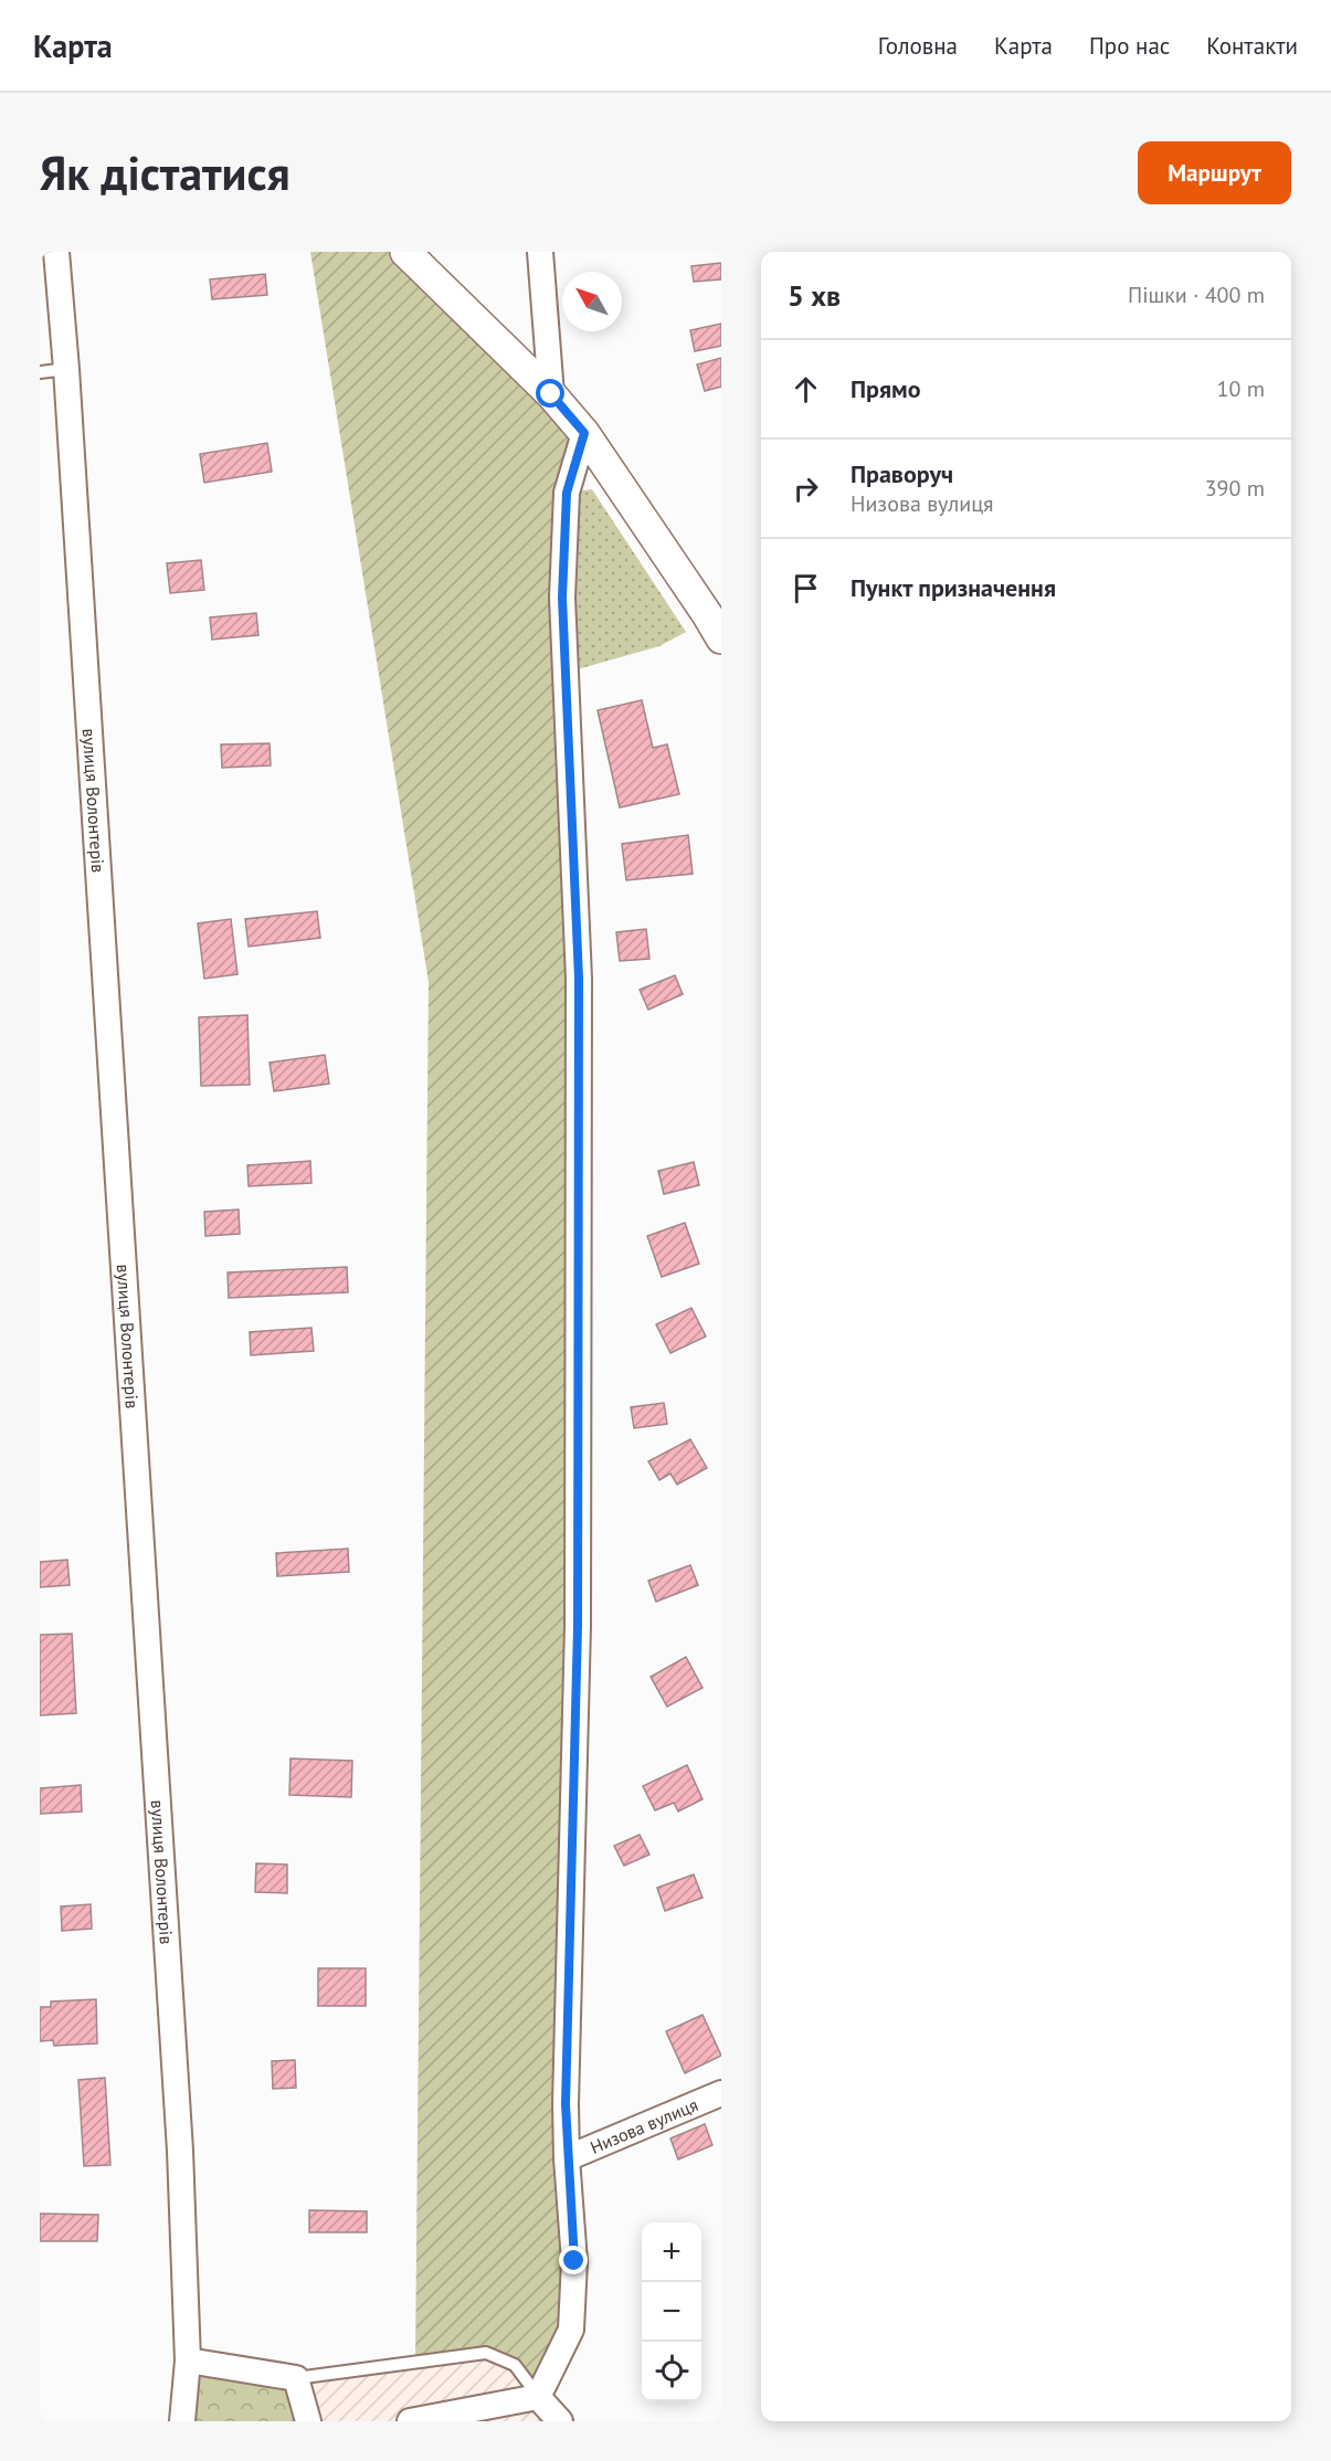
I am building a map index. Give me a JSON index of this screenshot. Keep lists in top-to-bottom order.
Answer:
{
  "streets": {
    "street": ["вулиця Волонтерів", "Низова вулиця"]
  },
  "north": "top left",
  "page": {
    "header": "Карта",
    "nav": [
      "Головна",
      "Карта",
      "Про нас",
      "Контакти"
    ],
    "buttons": "Маршрут",
    "title": "Як дістатися",
    "heading": ["5 хв", "Пішки · 400 m"],
    "list": [
      ["Прямо", "10 m"],
      ["Праворуч", "Низова вулиця", "390 m"],
      "Пункт призначення"
    ],
    "map_buttons": ["+", "−"]
  }
}
